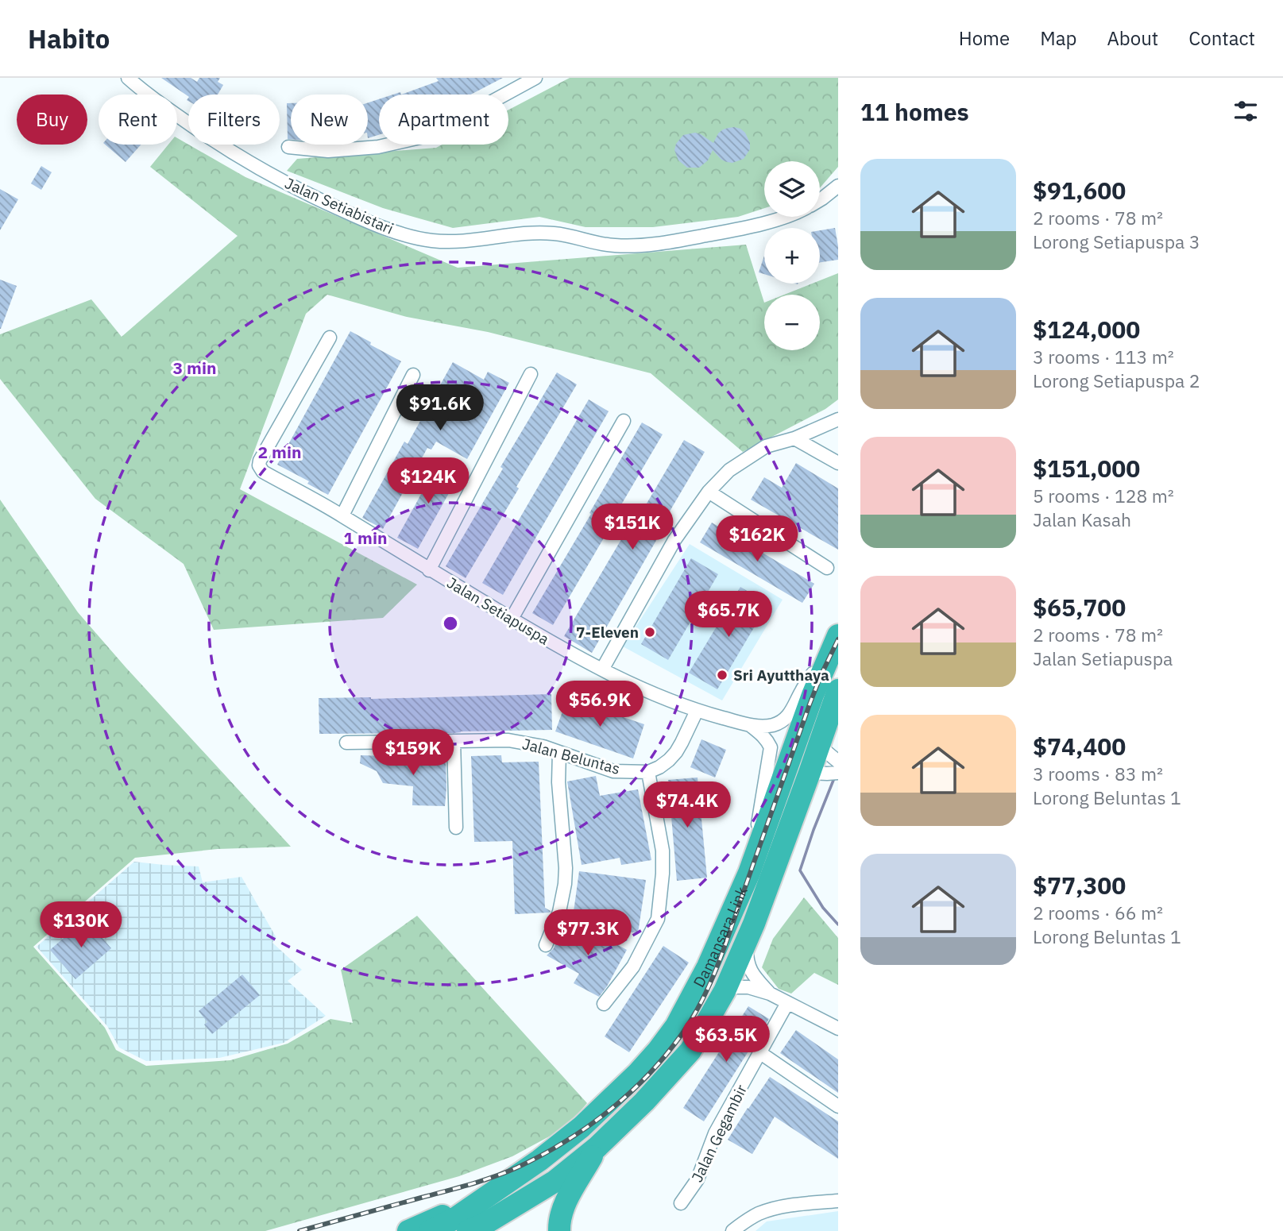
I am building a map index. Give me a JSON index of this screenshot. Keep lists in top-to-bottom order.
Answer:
{
  "streets": {
    "highway": ["Damansara Link"],
    "street": [
      "Jalan Setiabistari",
      "Jalan Setiapuspa",
      "Jalan Beluntas",
      "Jalan Gegambir"
    ]
  },
  "crossings": [
    ["Jalan Setiapuspa", "Damansara Link"]
  ],
  "places": ["7-Eleven", "Sri Ayutthaya"],
  "page": {
    "header": "Habito",
    "nav": [
      "Home",
      "Map",
      "About",
      "Contact"
    ],
    "heading": "11 homes",
    "chip": [
      "Buy",
      "Rent",
      "Filters",
      "New",
      "Apartment"
    ],
    "list": [
      {
        "name": "$91,600",
        "note": "2 rooms · 78 m² · Lorong Setiapuspa 3"
      },
      {
        "name": "$124,000",
        "note": "3 rooms · 113 m² · Lorong Setiapuspa 2"
      },
      {
        "name": "$151,000",
        "note": "5 rooms · 128 m² · Jalan Kasah"
      },
      {
        "name": "$65,700",
        "note": "2 rooms · 78 m² · Jalan Setiapuspa"
      },
      {
        "name": "$74,400",
        "note": "3 rooms · 83 m² · Lorong Beluntas 1"
      },
      {
        "name": "$77,300",
        "note": "2 rooms · 66 m² · Lorong Beluntas 1"
      }
    ],
    "map_buttons": ["+", "−"],
    "price": [
      "$91.6K",
      "$124K",
      "$151K",
      "$162K",
      "$65.7K",
      "$56.9K",
      "$159K",
      "$74.4K",
      "$130K",
      "$77.3K",
      "$63.5K"
    ]
  },
  "rings": ["3 min", "2 min", "1 min"]
}
